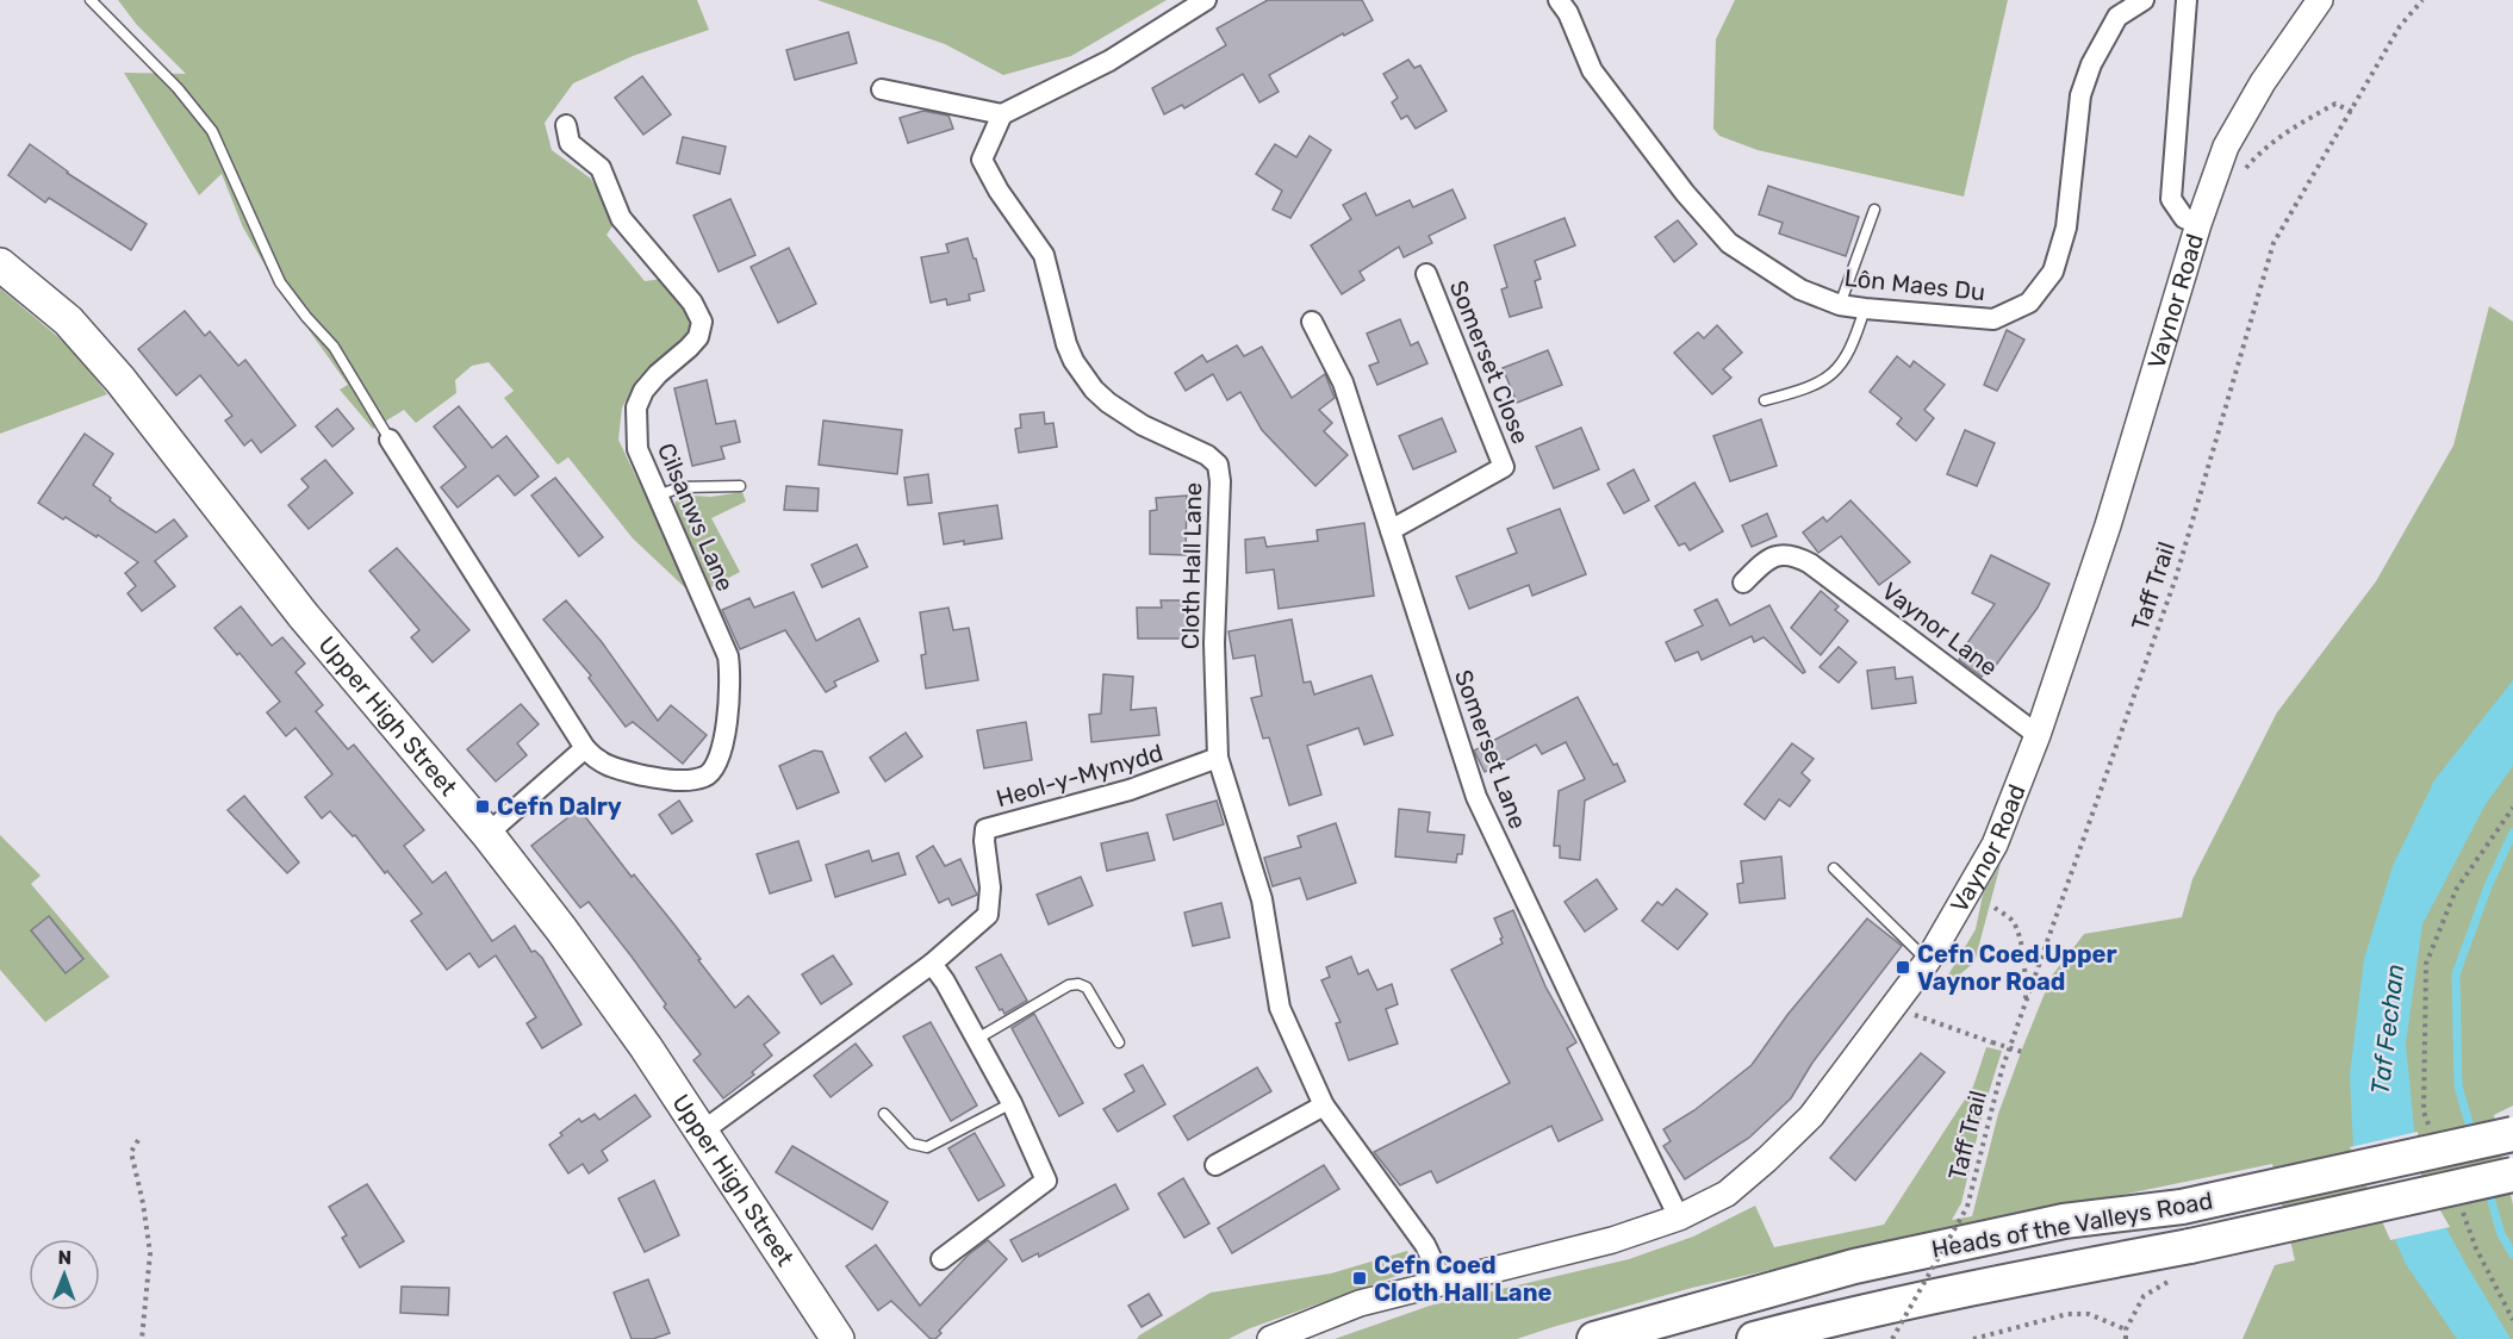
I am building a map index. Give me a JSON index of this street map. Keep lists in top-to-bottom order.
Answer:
{
  "streets": {
    "highway": ["Heads of the Valleys Road"],
    "main road": ["Upper High Street"],
    "street": [
      "Lôn Maes Du",
      "Vaynor Road",
      "Somerset Close",
      "Cilsanws Lane",
      "Cloth Hall Lane",
      "Vaynor Lane",
      "Somerset Lane",
      "Heol-y-Mynydd"
    ],
    "path": ["Taff Trail"]
  },
  "crossings": [
    ["Vaynor Road", "Cloth Hall Lane"],
    ["Vaynor Road", "Vaynor Lane"],
    ["Vaynor Road", "Somerset Lane"],
    ["Somerset Close", "Somerset Lane"],
    ["Cloth Hall Lane", "Heol-y-Mynydd"],
    ["Upper High Street", "Heol-y-Mynydd"]
  ],
  "water": ["Taf Fechan"],
  "places": {
    "transit": ["Cefn Dalry", "Cefn Coed Upper Vaynor Road", "Cefn Coed Cloth Hall Lane"]
  },
  "north": "top"
}
